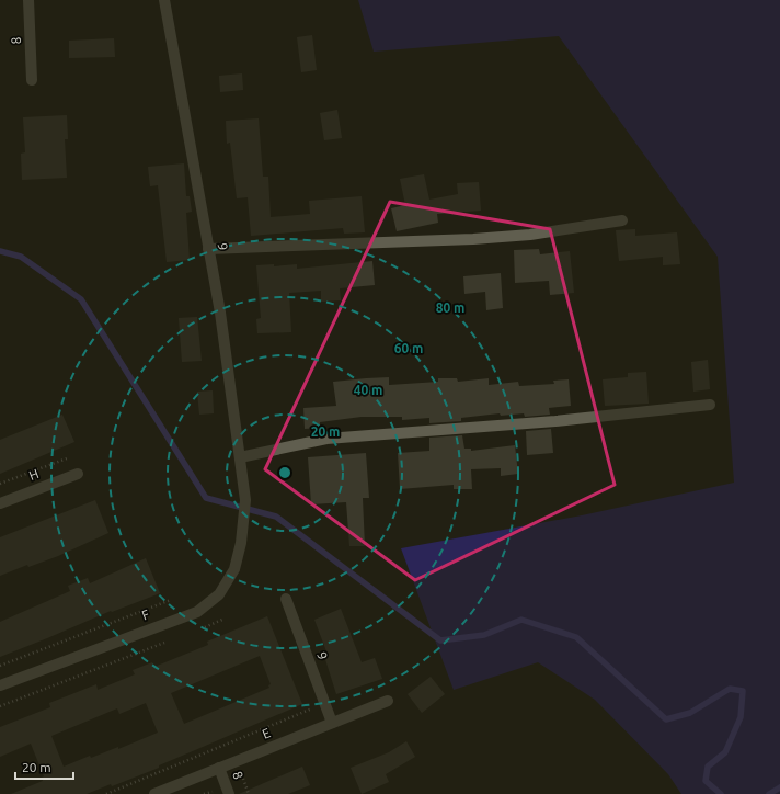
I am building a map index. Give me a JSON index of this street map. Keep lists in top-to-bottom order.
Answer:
{
  "streets": {
    "street": [
      "8",
      "9",
      "H",
      "F",
      "E"
    ]
  },
  "crossings": [
    ["8", "E"],
    ["9", "F"],
    ["9", "E"]
  ],
  "scale_bar": "20 m",
  "rings": [
    "80 m",
    "60 m",
    "40 m",
    "20 m"
  ]
}
